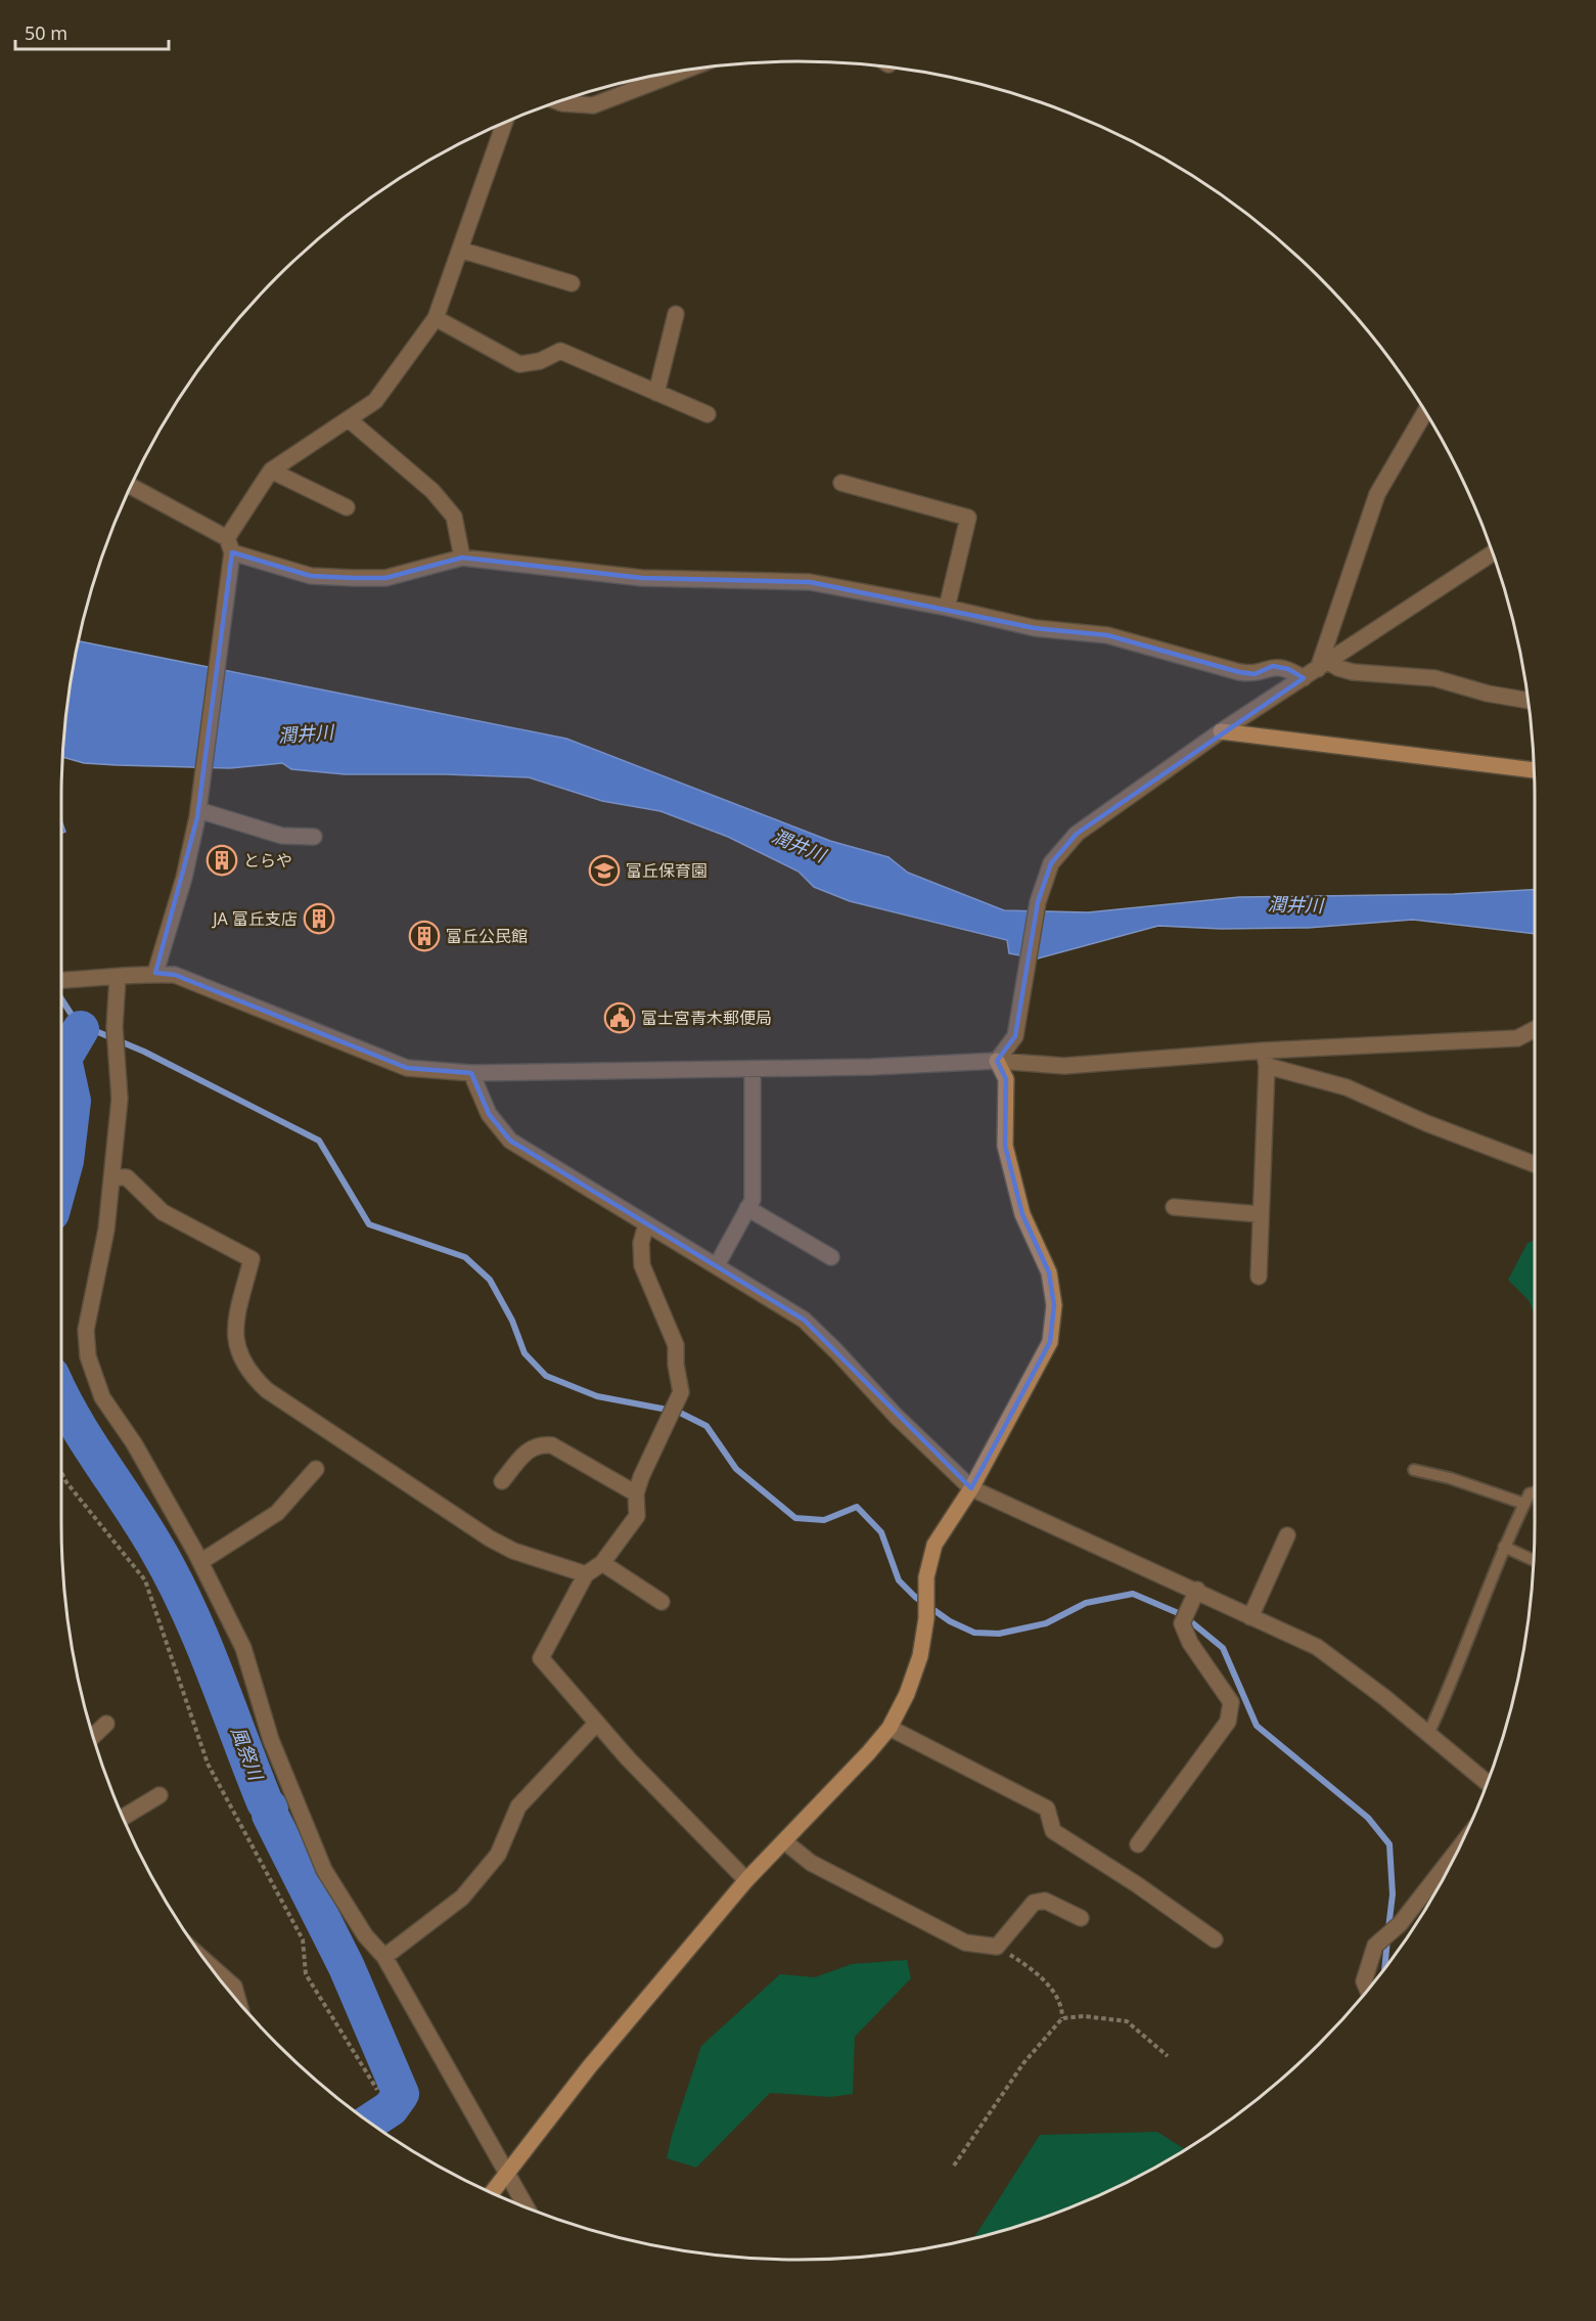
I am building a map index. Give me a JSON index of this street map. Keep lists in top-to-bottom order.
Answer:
{
  "water": ["潤井川", "風祭川"],
  "places": {
    "building": ["とらや", "JA 富丘支店", "富丘公民館"],
    "school or university": ["富丘保育園"],
    "public building": ["富士宮青木郵便局"]
  },
  "scale_bar": "50 m"
}
